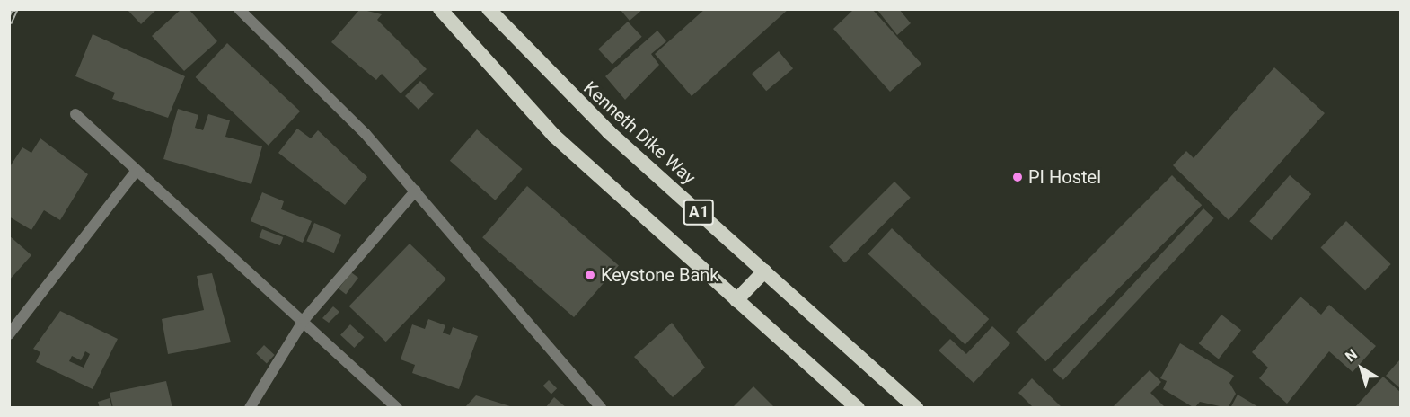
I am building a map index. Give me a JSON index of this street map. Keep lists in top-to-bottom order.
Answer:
{
  "streets": {
    "highway": ["Kenneth Dike Way", "A1"]
  },
  "places": ["PI Hostel", "Keystone Bank"],
  "north": "top left"
}
